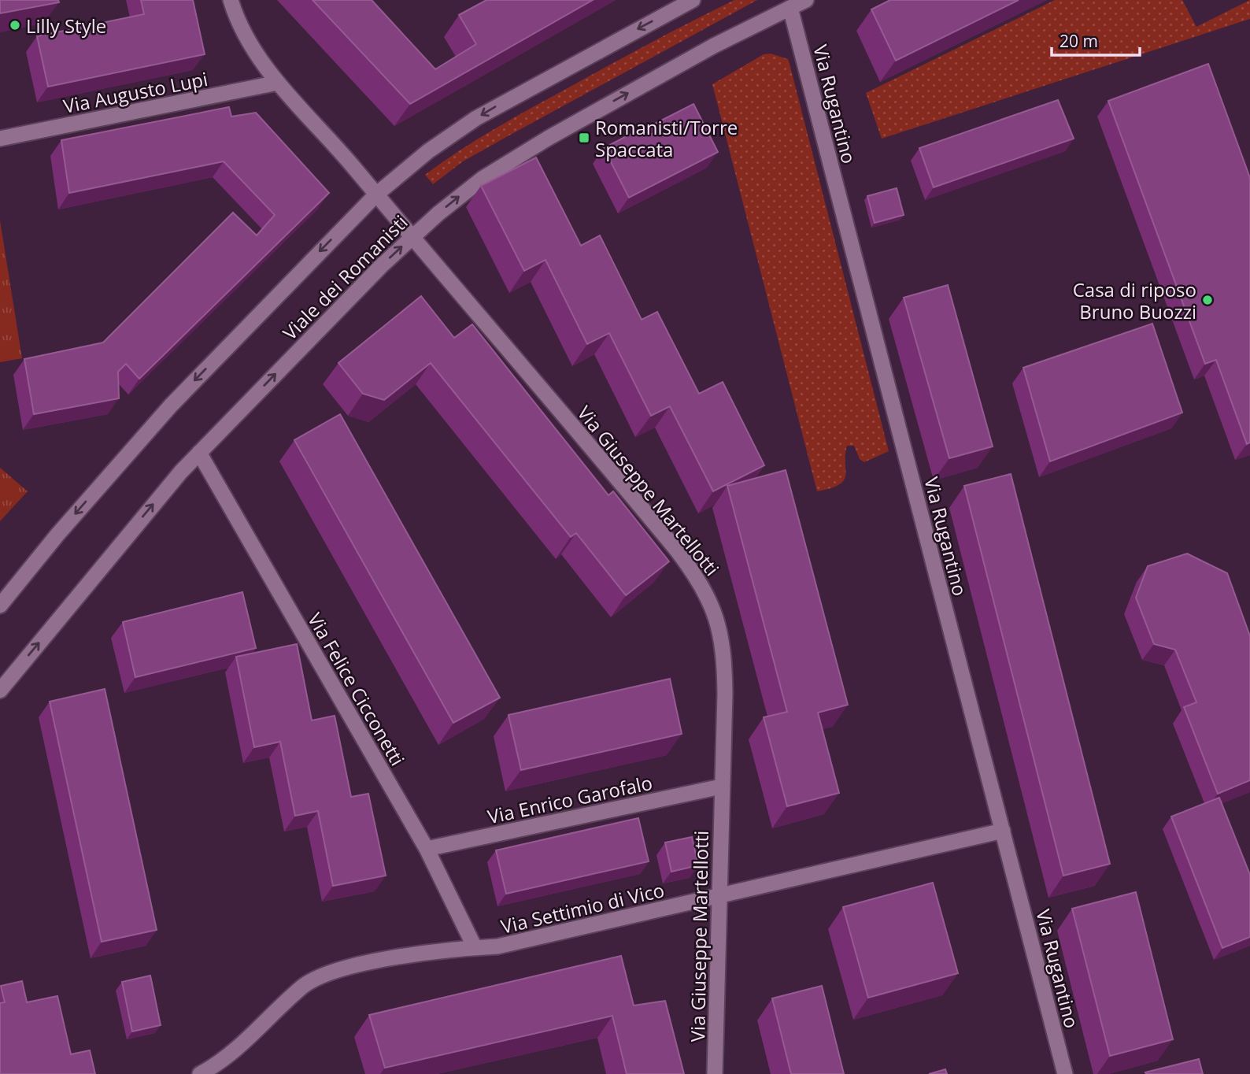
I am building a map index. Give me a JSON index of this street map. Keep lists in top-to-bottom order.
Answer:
{
  "streets": {
    "street": [
      "Via Augusto Lupi",
      "Via Rugantino",
      "Viale dei Romanisti",
      "Via Giuseppe Martellotti",
      "Via Felice Cicconetti",
      "Via Enrico Garofalo",
      "Via Settimio di Vico"
    ]
  },
  "crossings": [
    ["Via Augusto Lupi", "Via Giuseppe Martellotti"],
    ["Via Rugantino", "Viale dei Romanisti"],
    ["Via Rugantino", "Via Settimio di Vico"],
    ["Viale dei Romanisti", "Via Giuseppe Martellotti"],
    ["Viale dei Romanisti", "Via Felice Cicconetti"],
    ["Via Giuseppe Martellotti", "Via Enrico Garofalo"],
    ["Via Giuseppe Martellotti", "Via Settimio di Vico"],
    ["Via Felice Cicconetti", "Via Enrico Garofalo"],
    ["Via Felice Cicconetti", "Via Settimio di Vico"]
  ],
  "places": {
    "other": ["Lilly Style", "Casa di riposo Bruno Buozzi"],
    "transit": ["Romanisti/Torre Spaccata"]
  },
  "scale_bar": "20 m"
}
